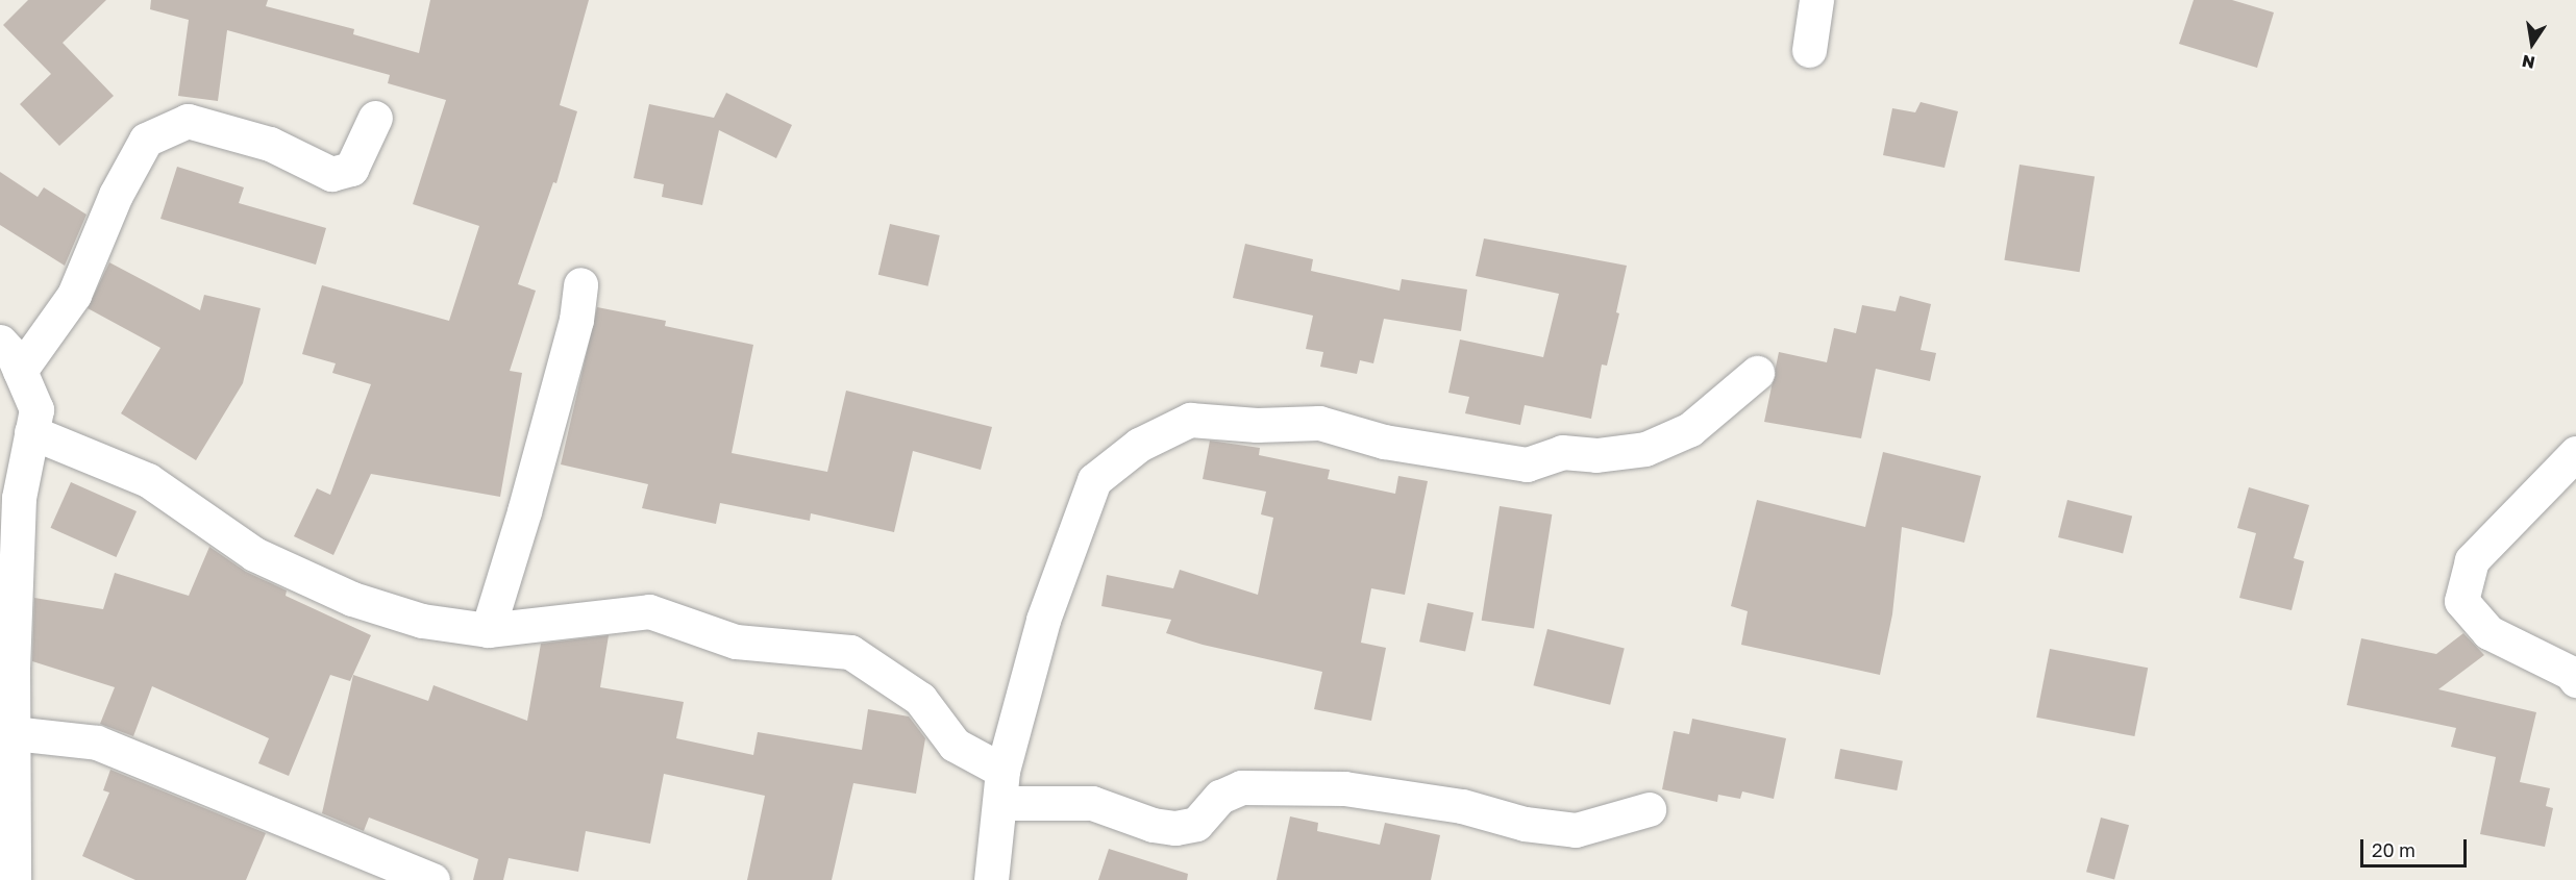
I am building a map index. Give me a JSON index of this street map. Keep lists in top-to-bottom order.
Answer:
{
  "scale_bar": "20 m",
  "north": "bottom"
}
